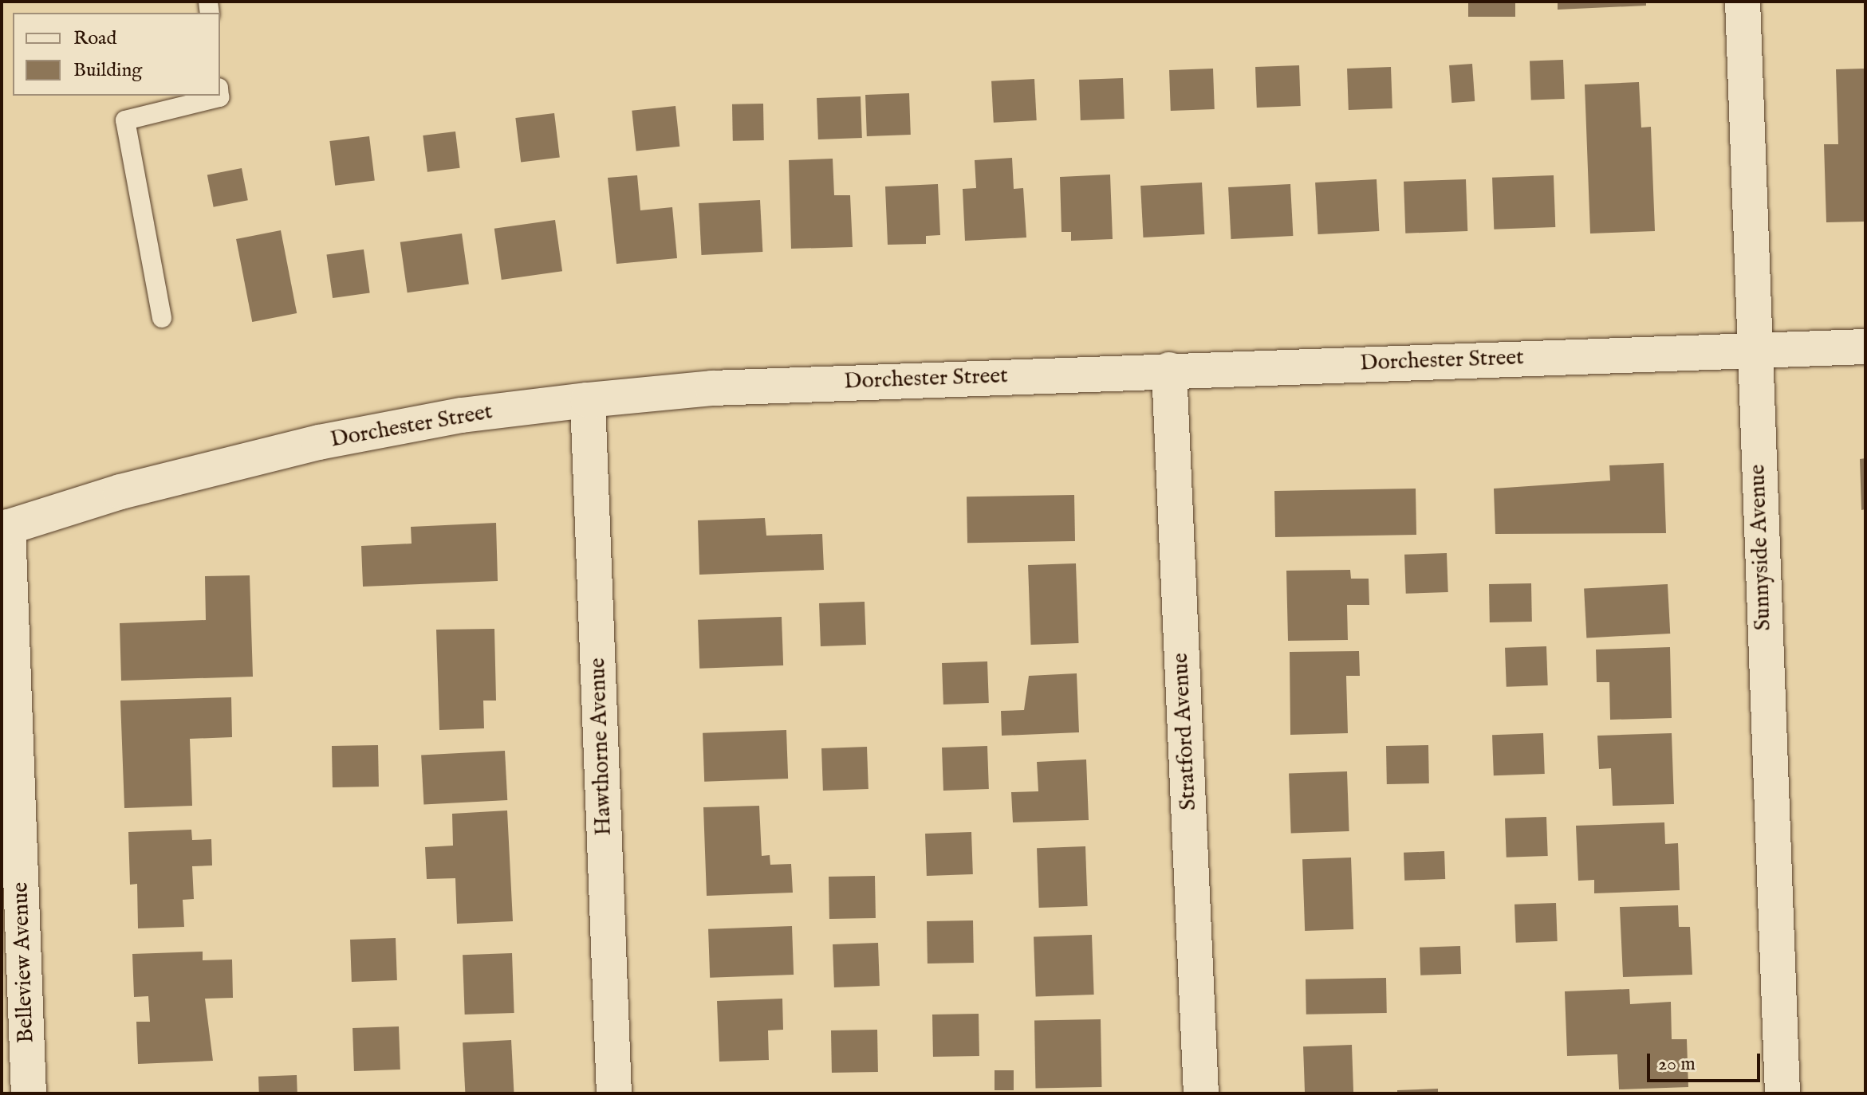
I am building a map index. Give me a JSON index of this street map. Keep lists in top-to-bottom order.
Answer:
{
  "streets": {
    "street": [
      "Dorchester Street",
      "Sunnyside Avenue",
      "Stratford Avenue",
      "Hawthorne Avenue",
      "Belleview Avenue"
    ]
  },
  "crossings": [
    ["Dorchester Street", "Sunnyside Avenue"],
    ["Dorchester Street", "Stratford Avenue"],
    ["Dorchester Street", "Hawthorne Avenue"],
    ["Dorchester Street", "Belleview Avenue"]
  ],
  "legend": ["Road", "Building"],
  "scale_bar": "20 m"
}
